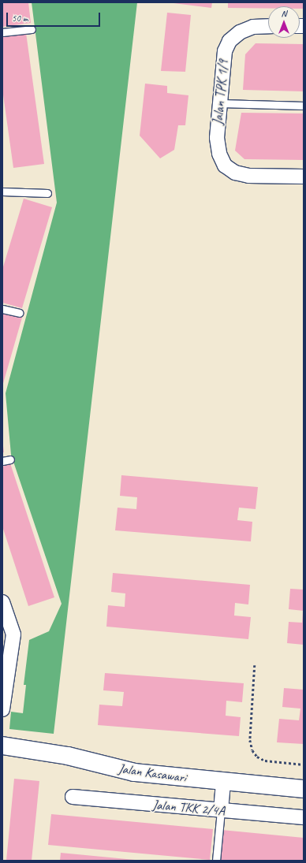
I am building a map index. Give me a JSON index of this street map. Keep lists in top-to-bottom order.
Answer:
{
  "streets": {
    "street": ["Jalan TPK 1/9", "Jalan Kasawari", "Jalan TKK 2/4A"]
  },
  "scale_bar": "50 m",
  "north": "top"
}
